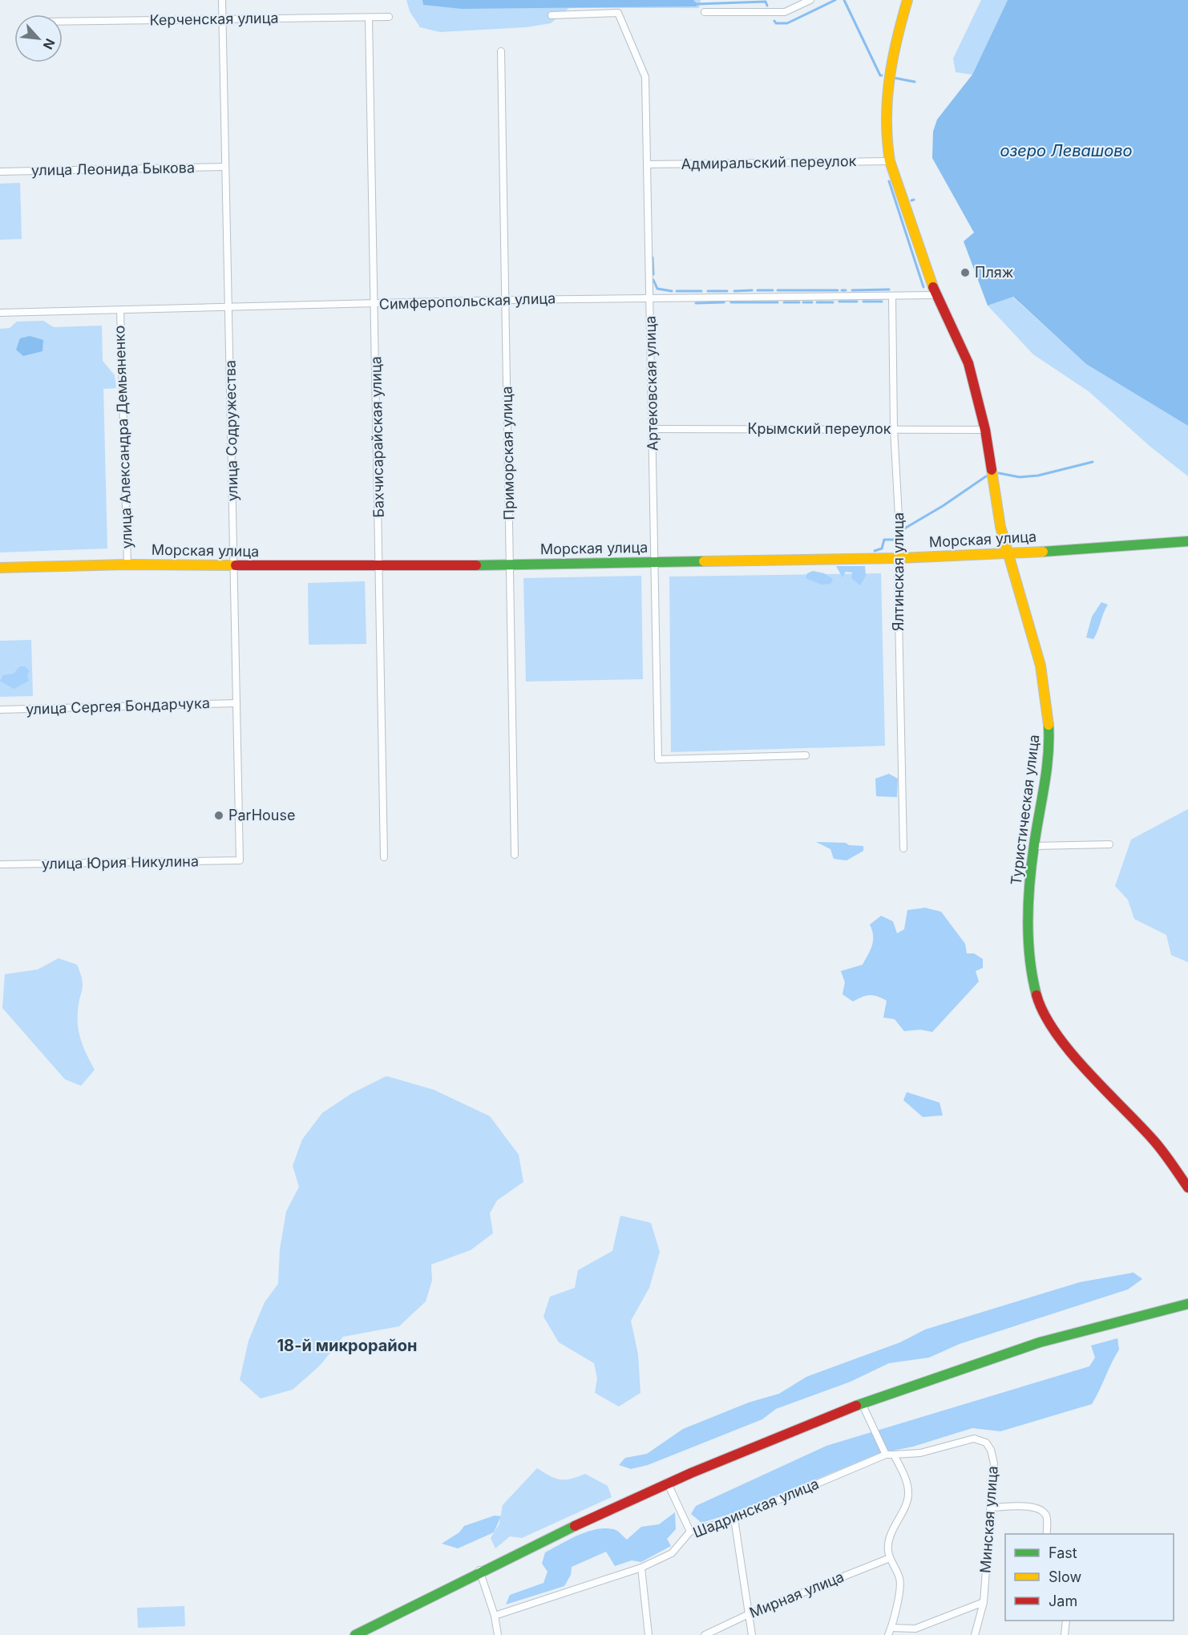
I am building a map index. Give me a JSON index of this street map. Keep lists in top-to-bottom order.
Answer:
{
  "streets": {
    "street": [
      "Керченская улица",
      "Адмиральский переулок",
      "улица Леонида Быкова",
      "Симферопольская улица",
      "Артековская улица",
      "Крымский переулок",
      "улица Содружества",
      "улица Александра Демьяненко",
      "Бахчисарайская улица",
      "Приморская улица",
      "Морская улица",
      "Ялтинская улица",
      "улица Сергея Бондарчука",
      "Туристическая улица",
      "улица Юрия Никулина",
      "Шадринская улица",
      "Минская улица",
      "Мирная улица"
    ]
  },
  "crossings": [
    ["Керченская улица", "улица Содружества"],
    ["Керченская улица", "Бахчисарайская улица"],
    ["Адмиральский переулок", "Артековская улица"],
    ["Адмиральский переулок", "Туристическая улица"],
    ["улица Леонида Быкова", "улица Содружества"],
    ["Симферопольская улица", "Артековская улица"],
    ["Симферопольская улица", "улица Содружества"],
    ["Симферопольская улица", "улица Александра Демьяненко"],
    ["Симферопольская улица", "Бахчисарайская улица"],
    ["Симферопольская улица", "Приморская улица"],
    ["Симферопольская улица", "Ялтинская улица"],
    ["Симферопольская улица", "Туристическая улица"],
    ["Артековская улица", "Крымский переулок"],
    ["Артековская улица", "Морская улица"],
    ["Крымский переулок", "Ялтинская улица"],
    ["Крымский переулок", "Туристическая улица"],
    ["улица Содружества", "Морская улица"],
    ["улица Содружества", "улица Сергея Бондарчука"],
    ["улица Содружества", "улица Юрия Никулина"],
    ["улица Александра Демьяненко", "Морская улица"],
    ["Бахчисарайская улица", "Морская улица"],
    ["Приморская улица", "Морская улица"],
    ["Морская улица", "Ялтинская улица"],
    ["Морская улица", "Туристическая улица"]
  ],
  "districts": ["18-й микрорайон"],
  "water": ["озеро Левашово"],
  "places": ["Пляж", "ParHouse"],
  "legend": ["Fast", "Slow", "Jam"],
  "north": "bottom right"
}
